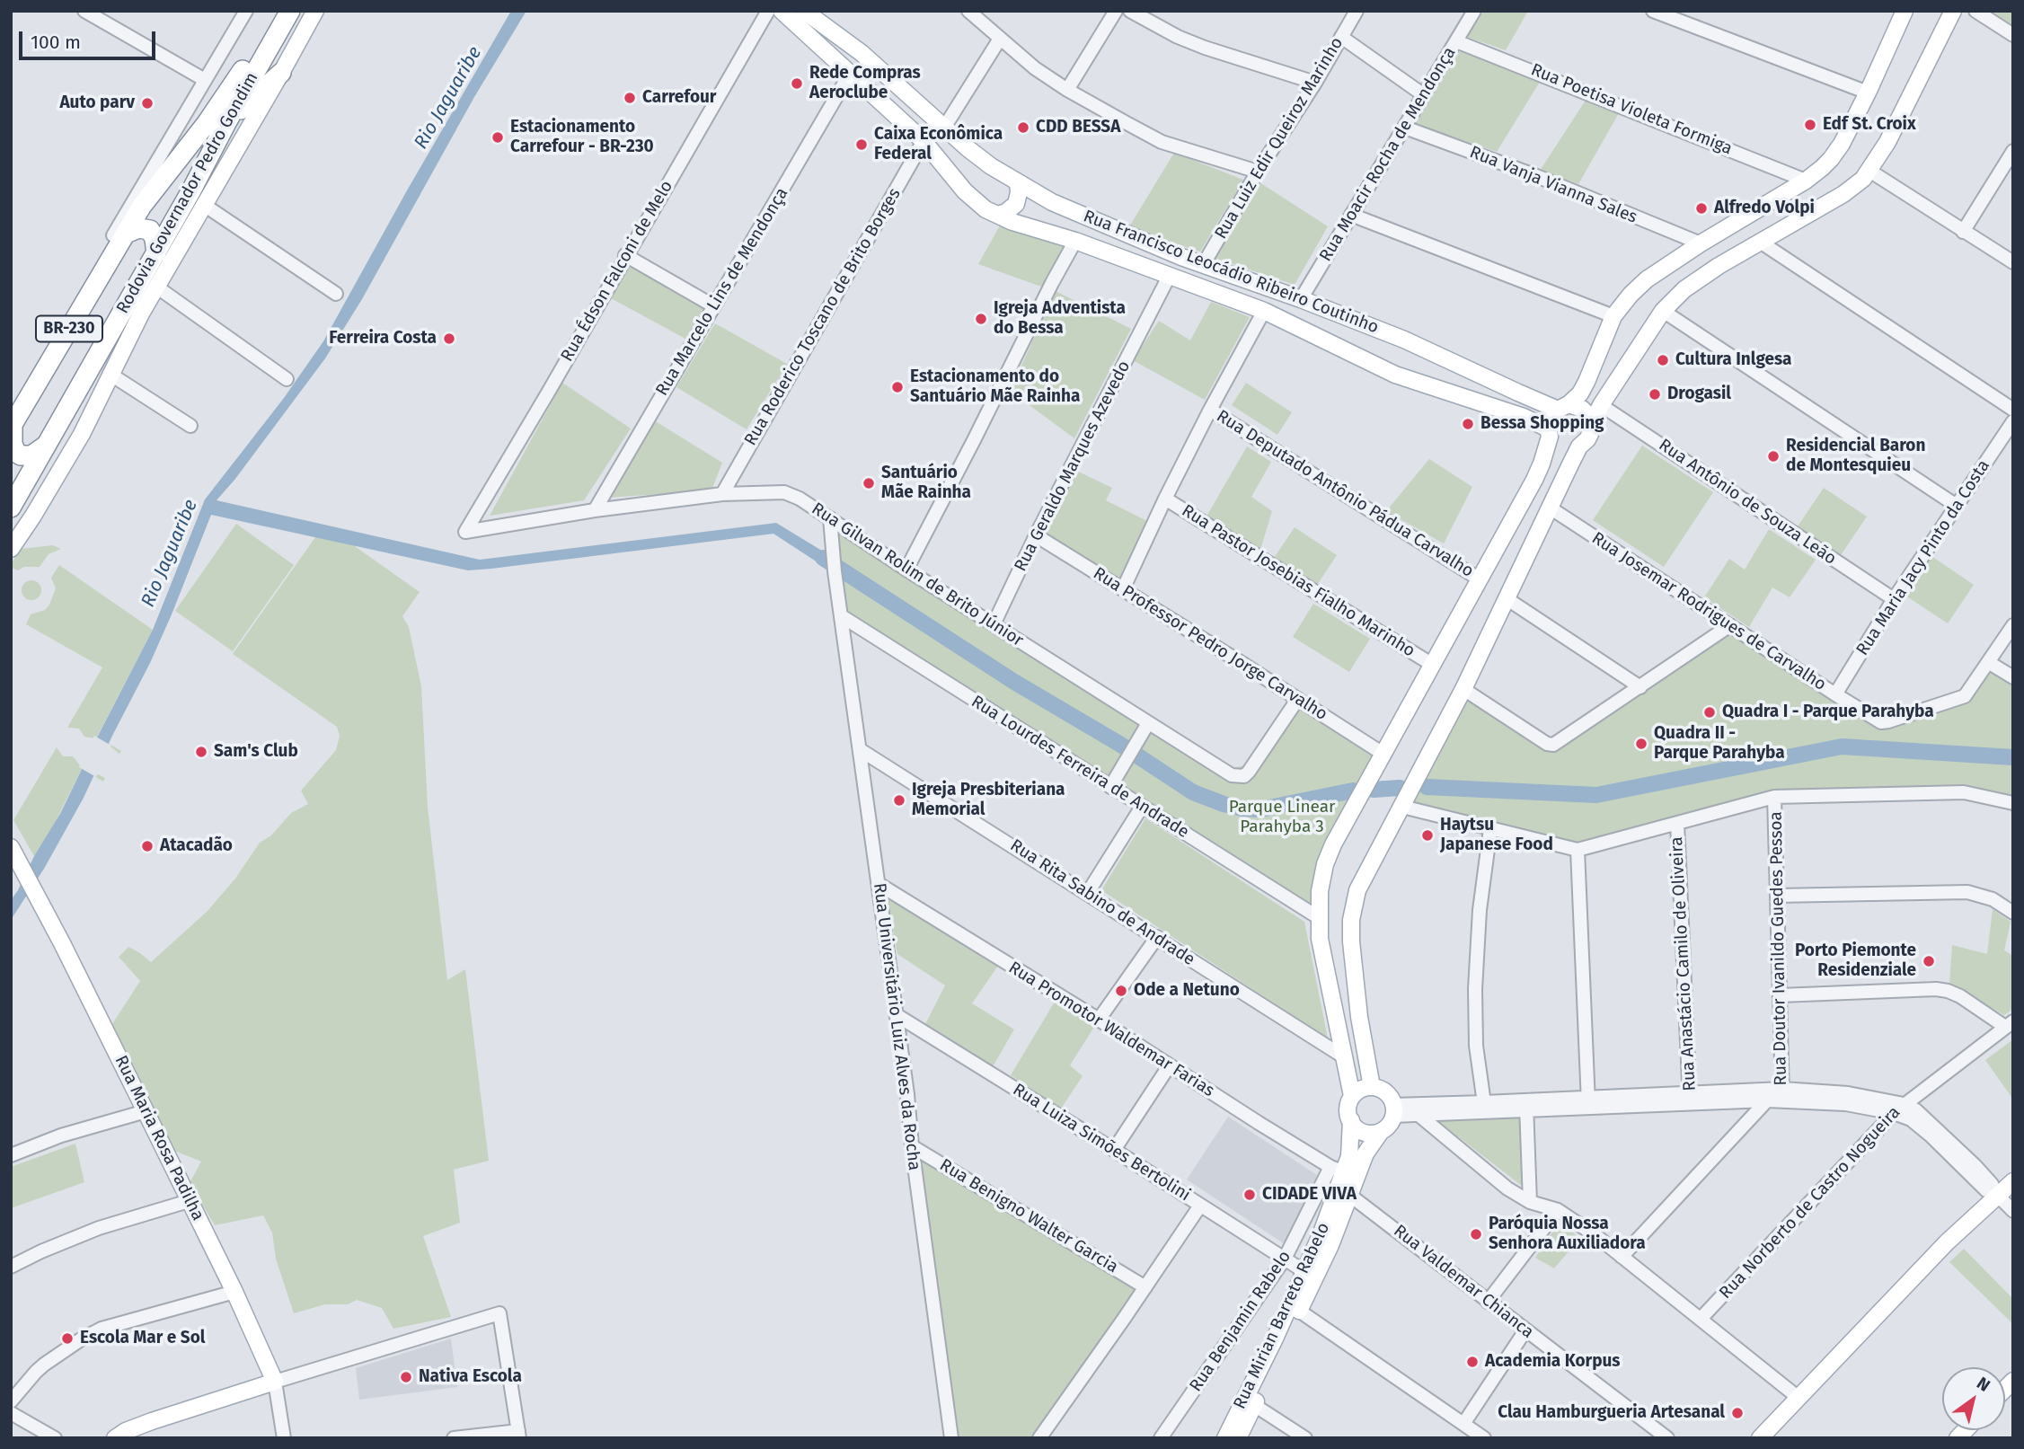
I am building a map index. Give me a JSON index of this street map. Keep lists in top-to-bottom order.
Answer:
{
  "streets": {
    "highway": ["Rodovia Governador Pedro Gondim", "BR-230"],
    "main road": ["Rua Francisco Leocádio Ribeiro Coutinho", "Rua Maria Rosa Padilha", "Rua Mirian Barreto Rabelo"],
    "street": [
      "Rua Poetisa Violeta Formiga",
      "Rua Luiz Edir Queiroz Marinho",
      "Rua Moacir Rocha de Mendonça",
      "Rua Vanja Vianna Sales",
      "Rua Édson Falconi de Melo",
      "Rua Marcelo Lins de Mendonça",
      "Rua Roderico Toscano de Brito Borges",
      "Rua Geraldo Marques Azevedo",
      "Rua Deputado Antônio Pádua Carvalho",
      "Rua Antônio de Souza Leão",
      "Rua Maria Jacy Pinto da Costa",
      "Rua Gilvan Rolim de Brito Júnior",
      "Rua Pastor Josebias Fialho Marinho",
      "Rua Josemar Rodrigues de Carvalho",
      "Rua Professor Pedro Jorge Carvalho",
      "Rua Lourdes Ferreira de Andrade",
      "Rua Rita Sabino de Andrade",
      "Rua Doutor Ivanildo Guedes Pessoa",
      "Rua Anastácio Camilo de Oliveira",
      "Rua Universitário Luiz Alves da Rocha",
      "Rua Promotor Waldemar Farias",
      "Rua Luiza Simões Bertolini",
      "Rua Norberto de Castro Nogueira",
      "Rua Benigno Walter Garcia",
      "Rua Valdemar Chianca",
      "Rua Benjamin Rabelo"
    ]
  },
  "crossings": [
    ["Rua Poetisa Violeta Formiga", "Rua Moacir Rocha de Mendonça"],
    ["Rua Luiz Edir Queiroz Marinho", "Rua Francisco Leocádio Ribeiro Coutinho"],
    ["Rua Moacir Rocha de Mendonça", "Rua Vanja Vianna Sales"],
    ["Rua Moacir Rocha de Mendonça", "Rua Francisco Leocádio Ribeiro Coutinho"],
    ["Rua Édson Falconi de Melo", "Rua Gilvan Rolim de Brito Júnior"],
    ["Rua Francisco Leocádio Ribeiro Coutinho", "Rua Marcelo Lins de Mendonça"],
    ["Rua Francisco Leocádio Ribeiro Coutinho", "Rua Roderico Toscano de Brito Borges"],
    ["Rua Francisco Leocádio Ribeiro Coutinho", "Rua Geraldo Marques Azevedo"],
    ["Rua Marcelo Lins de Mendonça", "Rua Gilvan Rolim de Brito Júnior"],
    ["Rua Roderico Toscano de Brito Borges", "Rua Gilvan Rolim de Brito Júnior"],
    ["Rua Geraldo Marques Azevedo", "Rua Gilvan Rolim de Brito Júnior"],
    ["Rua Geraldo Marques Azevedo", "Rua Professor Pedro Jorge Carvalho"],
    ["Rua Antônio de Souza Leão", "Rua Maria Jacy Pinto da Costa"],
    ["Rua Maria Jacy Pinto da Costa", "Rua Josemar Rodrigues de Carvalho"],
    ["Rua Gilvan Rolim de Brito Júnior", "Rua Professor Pedro Jorge Carvalho"],
    ["Rua Gilvan Rolim de Brito Júnior", "Rua Universitário Luiz Alves da Rocha"],
    ["Rua Lourdes Ferreira de Andrade", "Rua Universitário Luiz Alves da Rocha"],
    ["Rua Rita Sabino de Andrade", "Rua Universitário Luiz Alves da Rocha"],
    ["Rua Universitário Luiz Alves da Rocha", "Rua Promotor Waldemar Farias"],
    ["Rua Universitário Luiz Alves da Rocha", "Rua Luiza Simões Bertolini"],
    ["Rua Universitário Luiz Alves da Rocha", "Rua Benigno Walter Garcia"],
    ["Rua Promotor Waldemar Farias", "Rua Mirian Barreto Rabelo"],
    ["Rua Promotor Waldemar Farias", "Rua Benjamin Rabelo"],
    ["Rua Luiza Simões Bertolini", "Rua Mirian Barreto Rabelo"],
    ["Rua Luiza Simões Bertolini", "Rua Benjamin Rabelo"],
    ["Rua Valdemar Chianca", "Rua Mirian Barreto Rabelo"],
    ["Rua Mirian Barreto Rabelo", "Rua Benjamin Rabelo"]
  ],
  "water": ["Rio Jaguaribe"],
  "parks": ["Parque Linear Parahyba 3"],
  "places": [
    "Rede Compras Aeroclube",
    "Carrefour",
    "Auto parv",
    "Edf St. Croix",
    "CDD BESSA",
    "Estacionamento Carrefour - BR-230",
    "Caixa Econômica Federal",
    "Alfredo Volpi",
    "Igreja Adventista do Bessa",
    "Ferreira Costa",
    "Cultura Inlgesa",
    "Estacionamento do Santuário Mãe Rainha",
    "Drogasil",
    "Bessa Shopping",
    "Residencial Baron de Montesquieu",
    "Santuário Mãe Rainha",
    "Quadra I - Parque Parahyba",
    "Quadra II - Parque Parahyba",
    "Sam's Club",
    "Igreja Presbiteriana Memorial",
    "Haytsu Japanese Food",
    "Atacadão",
    "Porto Piemonte Residenziale",
    "Ode a Netuno",
    "CIDADE VIVA",
    "Paróquia Nossa Senhora Auxiliadora",
    "Escola Mar e Sol",
    "Academia Korpus",
    "Nativa Escola",
    "Clau Hamburgueria Artesanal"
  ],
  "scale_bar": "100 m",
  "north": "top right"
}
